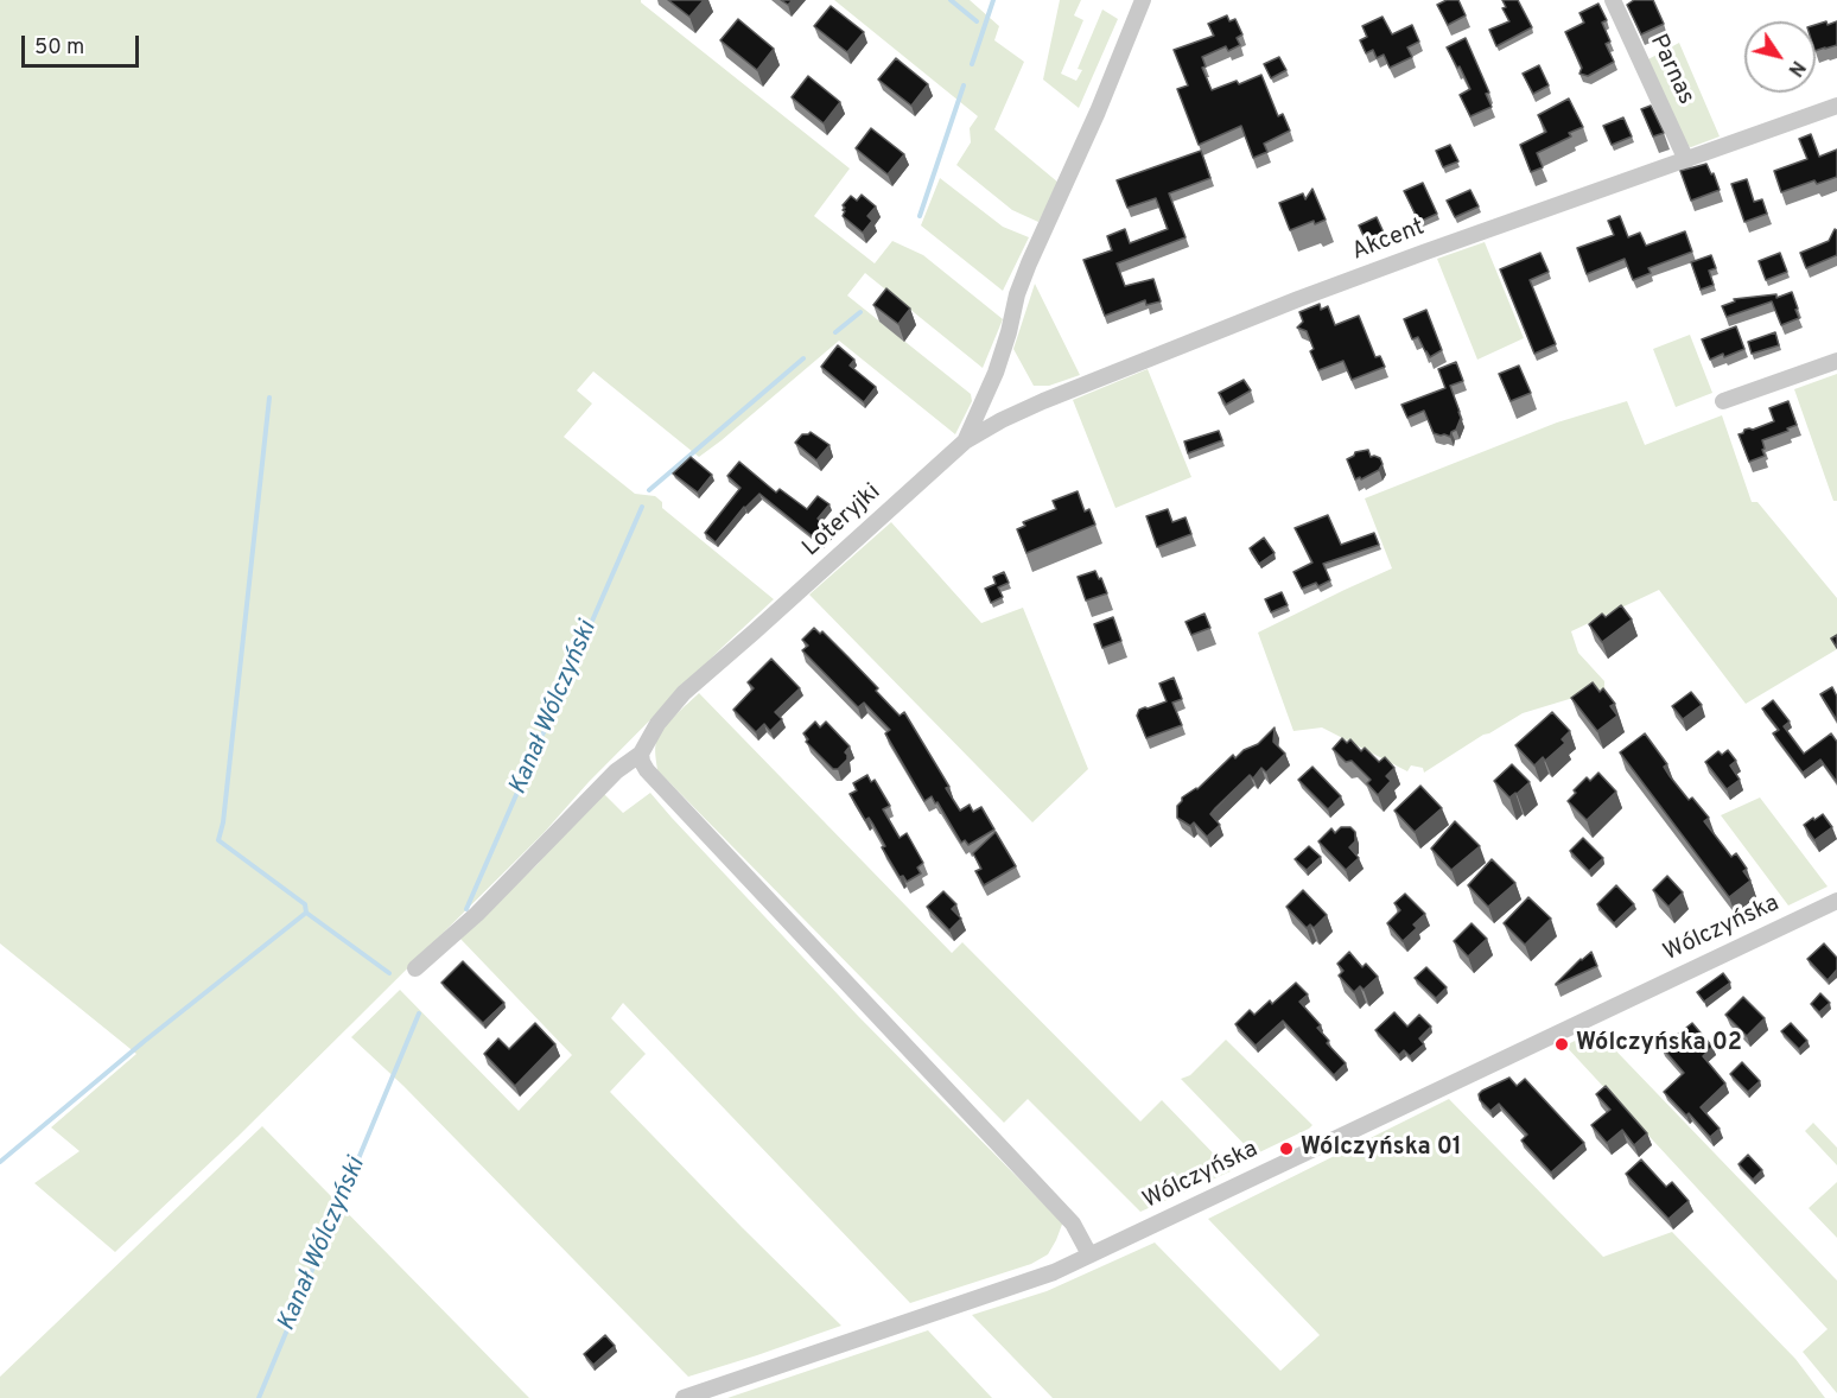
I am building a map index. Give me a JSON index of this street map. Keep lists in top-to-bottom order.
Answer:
{
  "streets": {
    "street": [
      "Parnas",
      "Akcent",
      "Loteryjki",
      "Wólczyńska"
    ]
  },
  "crossings": [
    ["Parnas", "Akcent"],
    ["Akcent", "Loteryjki"]
  ],
  "water": ["Kanał Wólczyński"],
  "places": ["Wólczyńska 02", "Wólczyńska 01"],
  "scale_bar": "50 m",
  "north": "bottom right"
}
